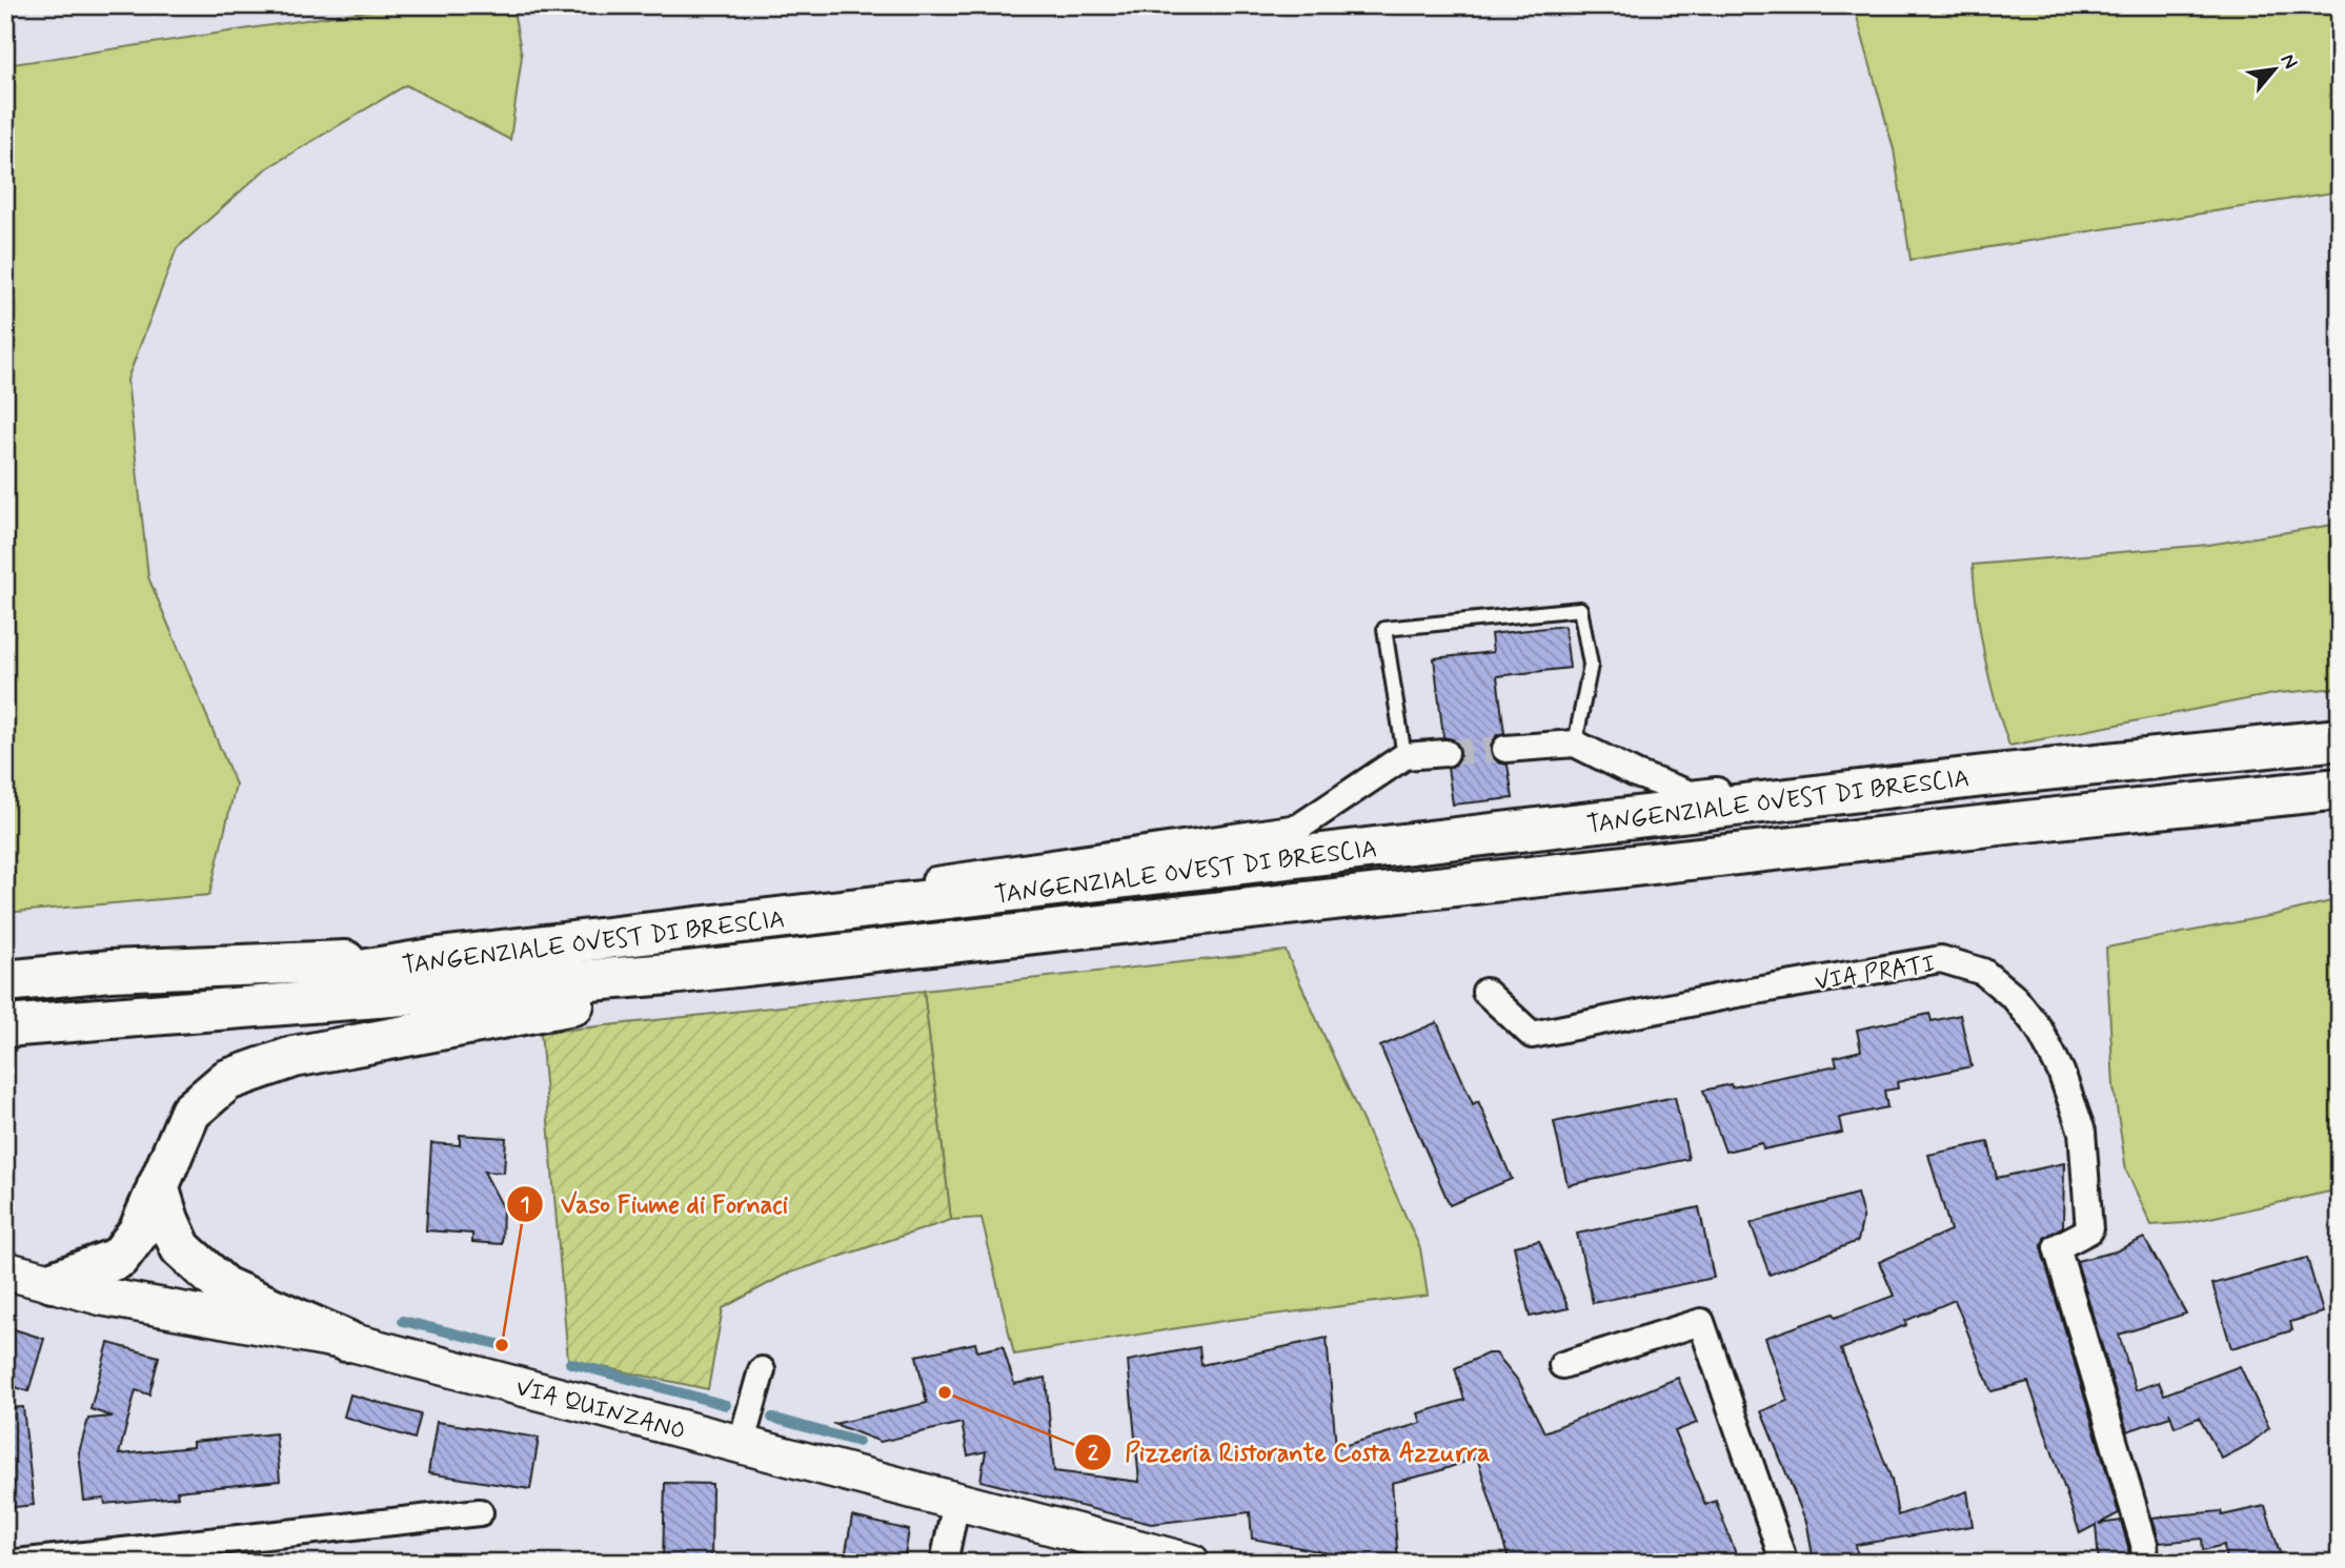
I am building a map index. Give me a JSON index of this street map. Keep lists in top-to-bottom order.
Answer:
{
  "streets": {
    "main road": ["TANGENZIALE OVEST DI BRESCIA"],
    "street": ["VIA PRATI", "VIA QUINZANO"]
  },
  "places": ["Vaso Fiume di Fornaci", "Pizzeria Ristorante Costa Azzurra"],
  "north": "top right"
}
